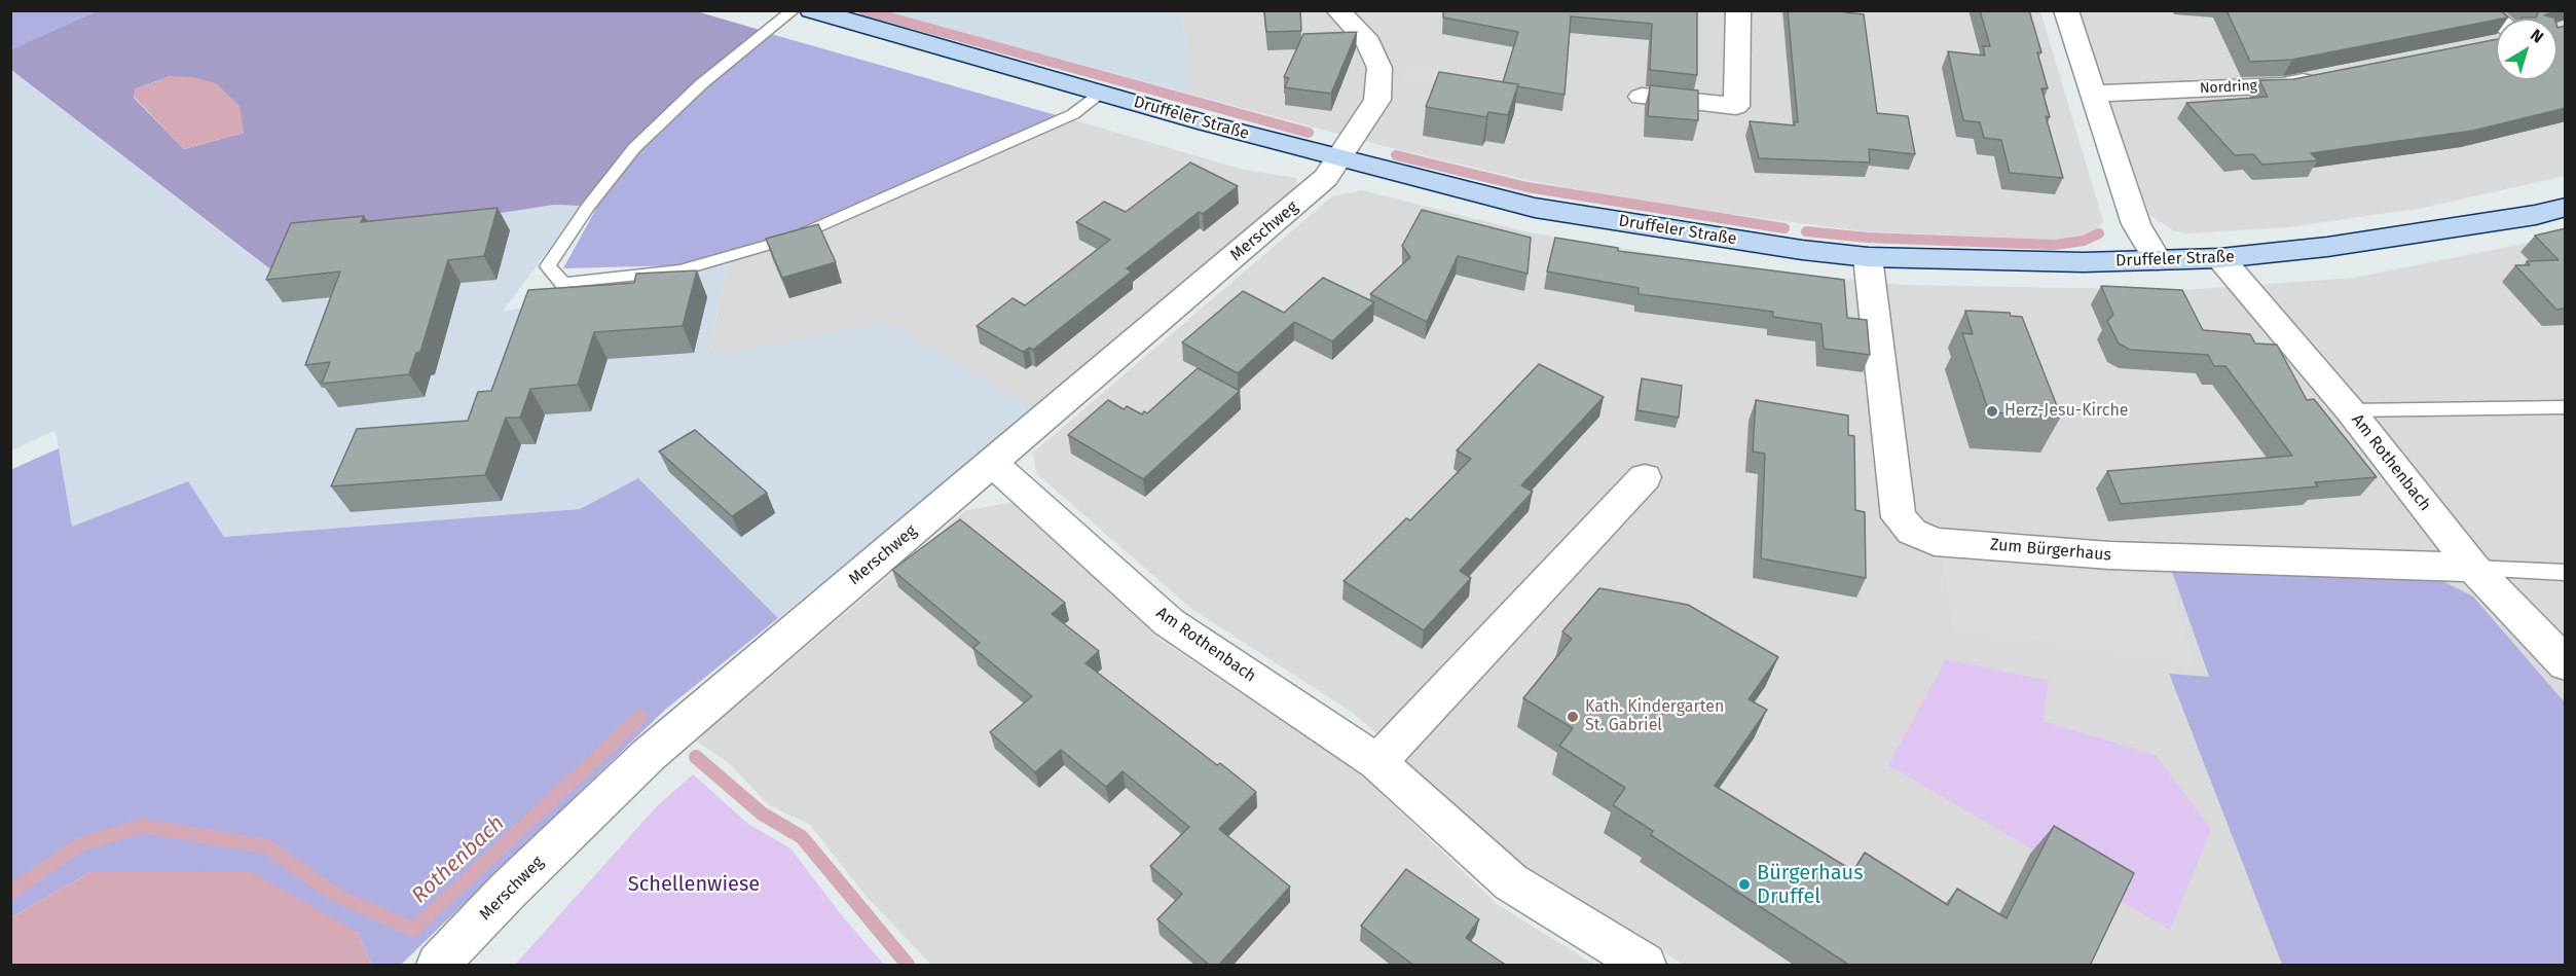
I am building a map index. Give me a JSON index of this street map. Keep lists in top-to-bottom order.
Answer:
{
  "streets": {
    "street": [
      "Nordring",
      "Druffeler Straße",
      "Merschweg",
      "Am Rothenbach",
      "Zum Bürgerhaus"
    ]
  },
  "crossings": [
    ["Druffeler Straße", "Merschweg"],
    ["Druffeler Straße", "Am Rothenbach"],
    ["Druffeler Straße", "Zum Bürgerhaus"],
    ["Merschweg", "Am Rothenbach"],
    ["Am Rothenbach", "Zum Bürgerhaus"]
  ],
  "water": ["Rothenbach"],
  "parks": ["Schellenwiese"],
  "places": ["Herz-Jesu-Kirche", "Kath. Kindergarten St. Gabriel", "Bürgerhaus Druffel"],
  "north": "top right"
}
